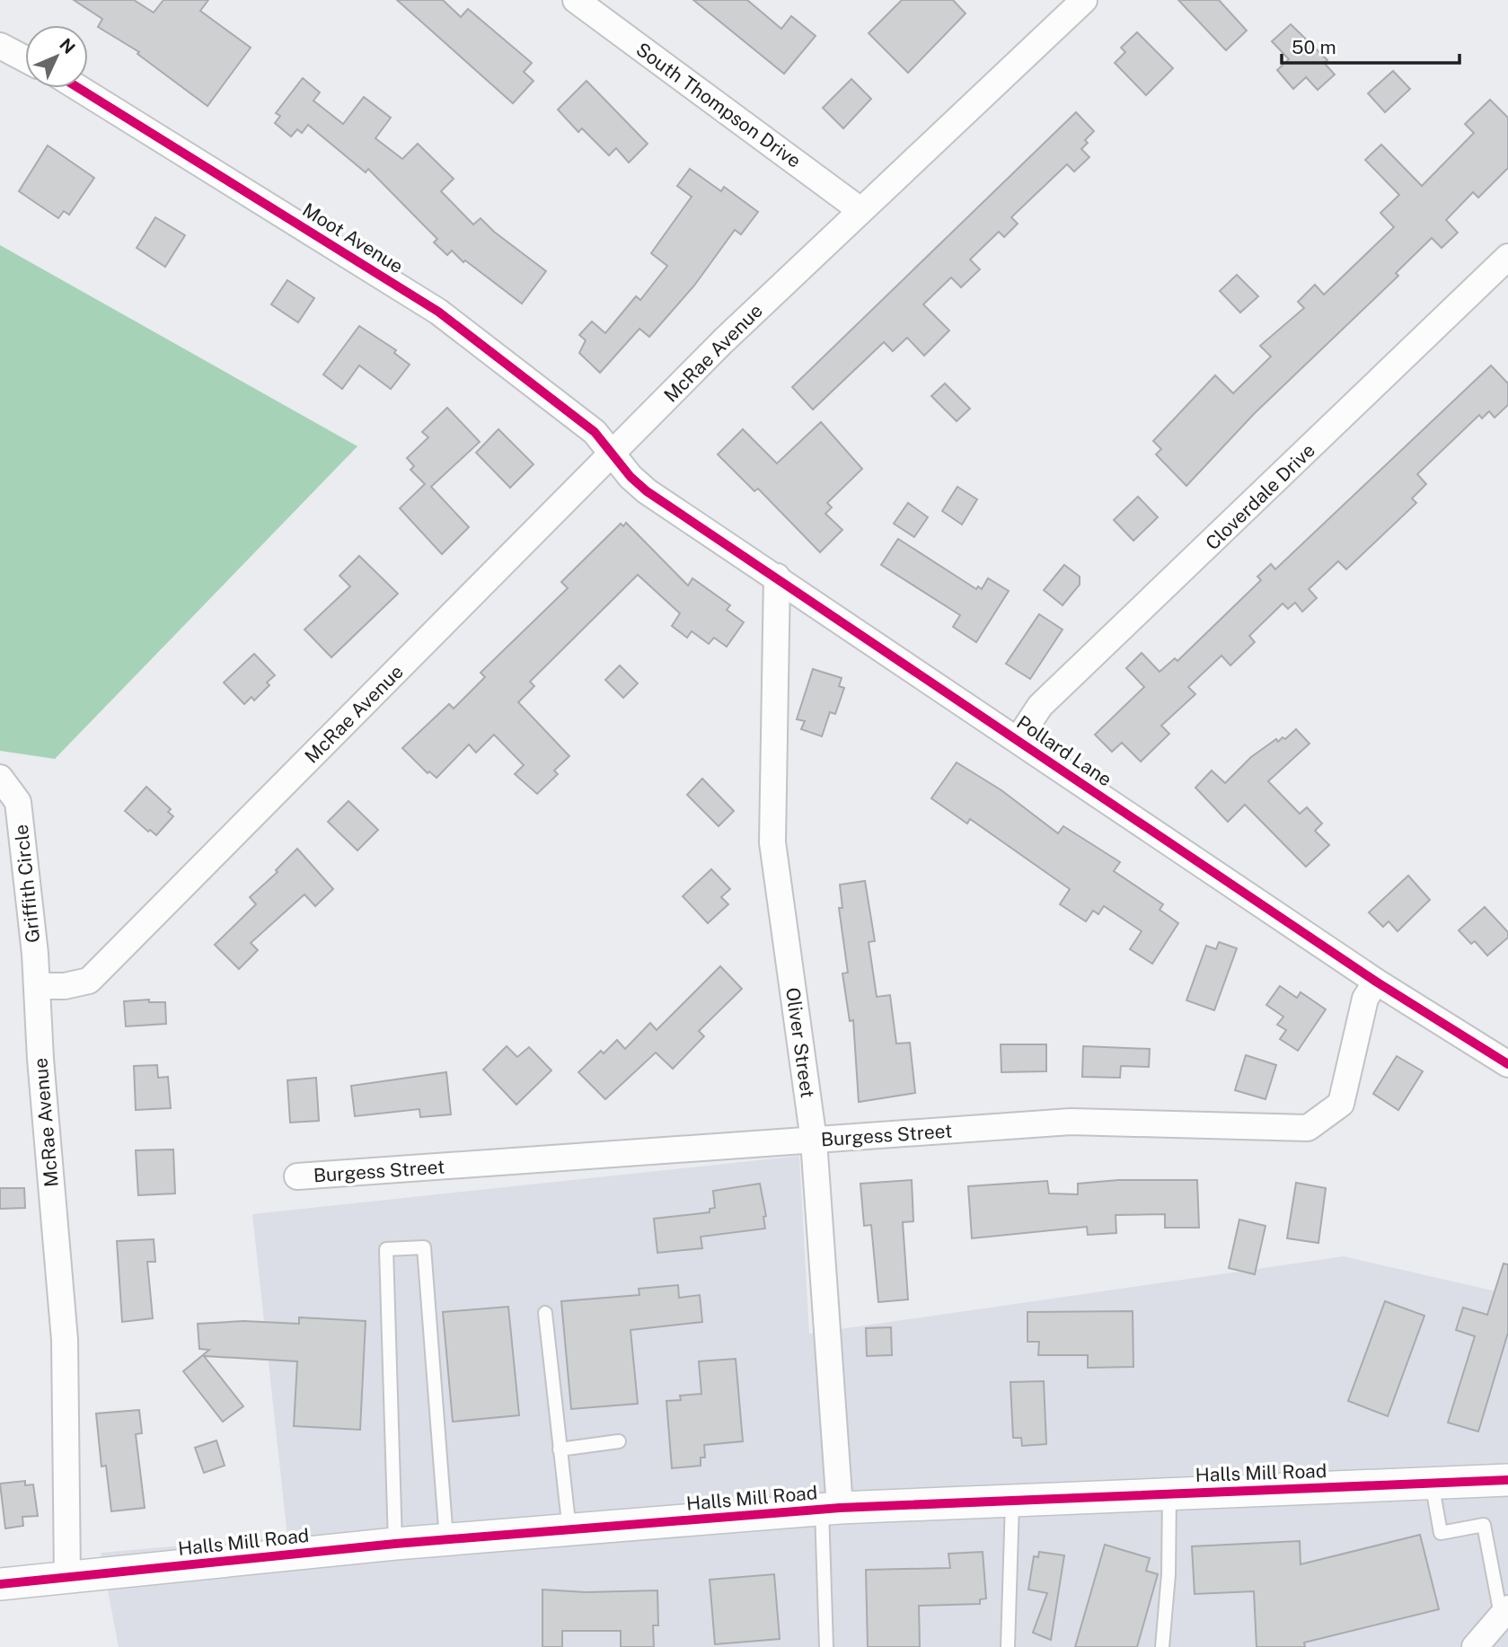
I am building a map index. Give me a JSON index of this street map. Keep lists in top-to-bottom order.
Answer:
{
  "streets": {
    "street": [
      "South Thompson Drive",
      "Moot Avenue",
      "McRae Avenue",
      "Cloverdale Drive",
      "Pollard Lane",
      "Griffith Circle",
      "Oliver Street",
      "Burgess Street",
      "Halls Mill Road"
    ]
  },
  "crossings": [
    ["South Thompson Drive", "McRae Avenue"],
    ["Moot Avenue", "McRae Avenue"],
    ["Moot Avenue", "Pollard Lane"],
    ["McRae Avenue", "Pollard Lane"],
    ["McRae Avenue", "Griffith Circle"],
    ["McRae Avenue", "Halls Mill Road"],
    ["Cloverdale Drive", "Pollard Lane"],
    ["Pollard Lane", "Oliver Street"],
    ["Pollard Lane", "Burgess Street"],
    ["Oliver Street", "Burgess Street"],
    ["Oliver Street", "Halls Mill Road"]
  ],
  "scale_bar": "50 m",
  "north": "top right"
}
